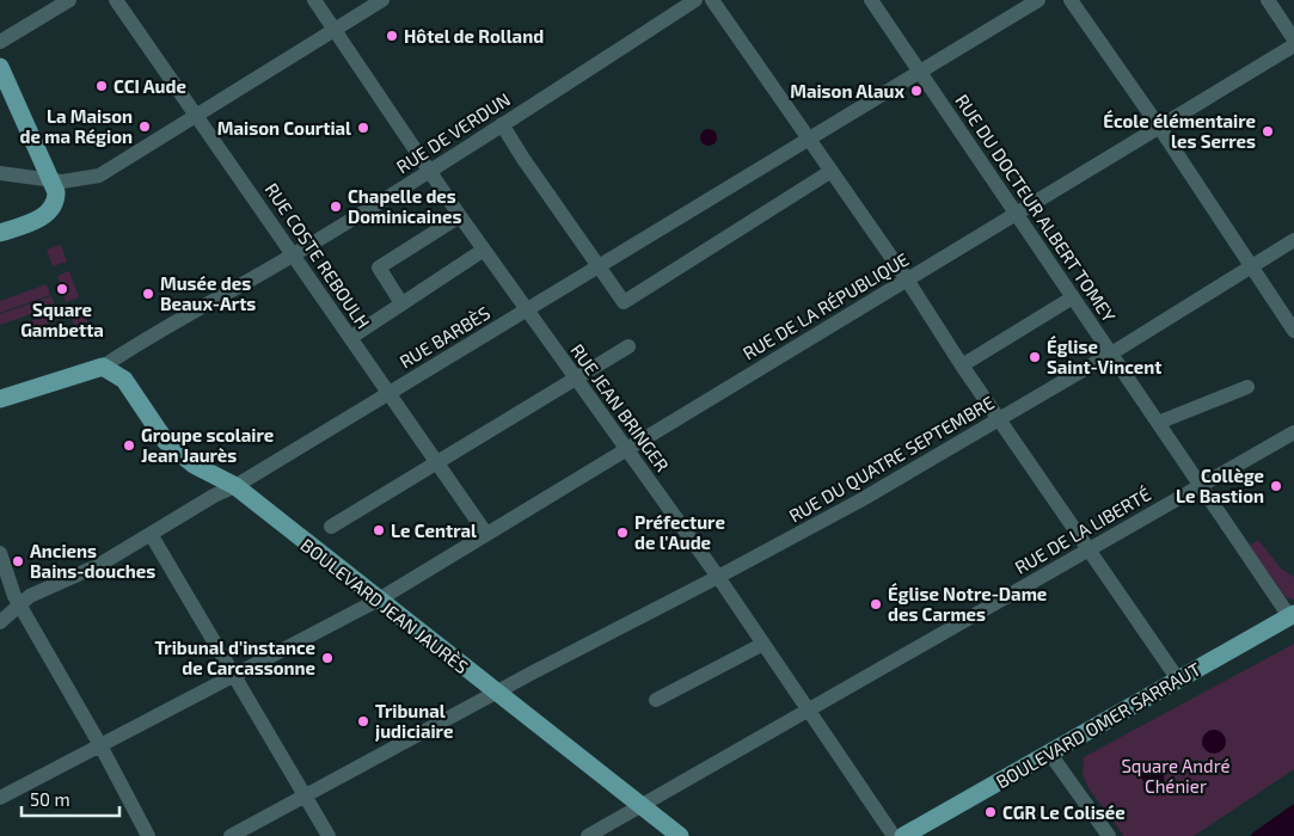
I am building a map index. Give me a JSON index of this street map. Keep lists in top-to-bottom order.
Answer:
{
  "streets": {
    "main road": ["BOULEVARD JEAN JAURÈS", "BOULEVARD OMER SARRAUT"],
    "street": [
      "RUE DE VERDUN",
      "RUE DU DOCTEUR ALBERT TOMEY",
      "RUE COSTE REBOULH",
      "RUE DE LA RÉPUBLIQUE",
      "RUE BARBÈS",
      "RUE JEAN BRINGER",
      "RUE DU QUATRE SEPTEMBRE",
      "RUE DE LA LIBERTÉ"
    ]
  },
  "crossings": [
    ["RUE DE VERDUN", "RUE COSTE REBOULH"],
    ["RUE DE VERDUN", "RUE JEAN BRINGER"],
    ["RUE DE VERDUN", "BOULEVARD JEAN JAURÈS"],
    ["RUE DU DOCTEUR ALBERT TOMEY", "RUE DE LA RÉPUBLIQUE"],
    ["RUE DU DOCTEUR ALBERT TOMEY", "RUE BARBÈS"],
    ["RUE DU DOCTEUR ALBERT TOMEY", "RUE DU QUATRE SEPTEMBRE"],
    ["RUE DU DOCTEUR ALBERT TOMEY", "RUE DE LA LIBERTÉ"],
    ["RUE DU DOCTEUR ALBERT TOMEY", "BOULEVARD OMER SARRAUT"],
    ["RUE COSTE REBOULH", "RUE DE LA RÉPUBLIQUE"],
    ["RUE COSTE REBOULH", "RUE BARBÈS"],
    ["RUE DE LA RÉPUBLIQUE", "RUE JEAN BRINGER"],
    ["RUE DE LA RÉPUBLIQUE", "BOULEVARD JEAN JAURÈS"],
    ["RUE BARBÈS", "RUE JEAN BRINGER"],
    ["RUE BARBÈS", "BOULEVARD JEAN JAURÈS"],
    ["RUE JEAN BRINGER", "RUE DU QUATRE SEPTEMBRE"],
    ["RUE JEAN BRINGER", "RUE DE LA LIBERTÉ"],
    ["RUE DU QUATRE SEPTEMBRE", "BOULEVARD JEAN JAURÈS"],
    ["RUE DE LA LIBERTÉ", "BOULEVARD JEAN JAURÈS"]
  ],
  "parks": ["Square André Chénier"],
  "places": [
    "Hôtel de Rolland",
    "CCI Aude",
    "Maison Alaux",
    "La Maison de ma Région",
    "Maison Courtial",
    "École élémentaire les Serres",
    "Chapelle des Dominicaines",
    "Square Gambetta",
    "Musée des Beaux-Arts",
    "Église Saint-Vincent",
    "Groupe scolaire Jean Jaurès",
    "Collège Le Bastion",
    "Le Central",
    "Préfecture de l'Aude",
    "Anciens Bains-douches",
    "Église Notre-Dame des Carmes",
    "Tribunal d'instance de Carcassonne",
    "Tribunal judiciaire",
    "CGR Le Colisée"
  ],
  "scale_bar": "50 m"
}
